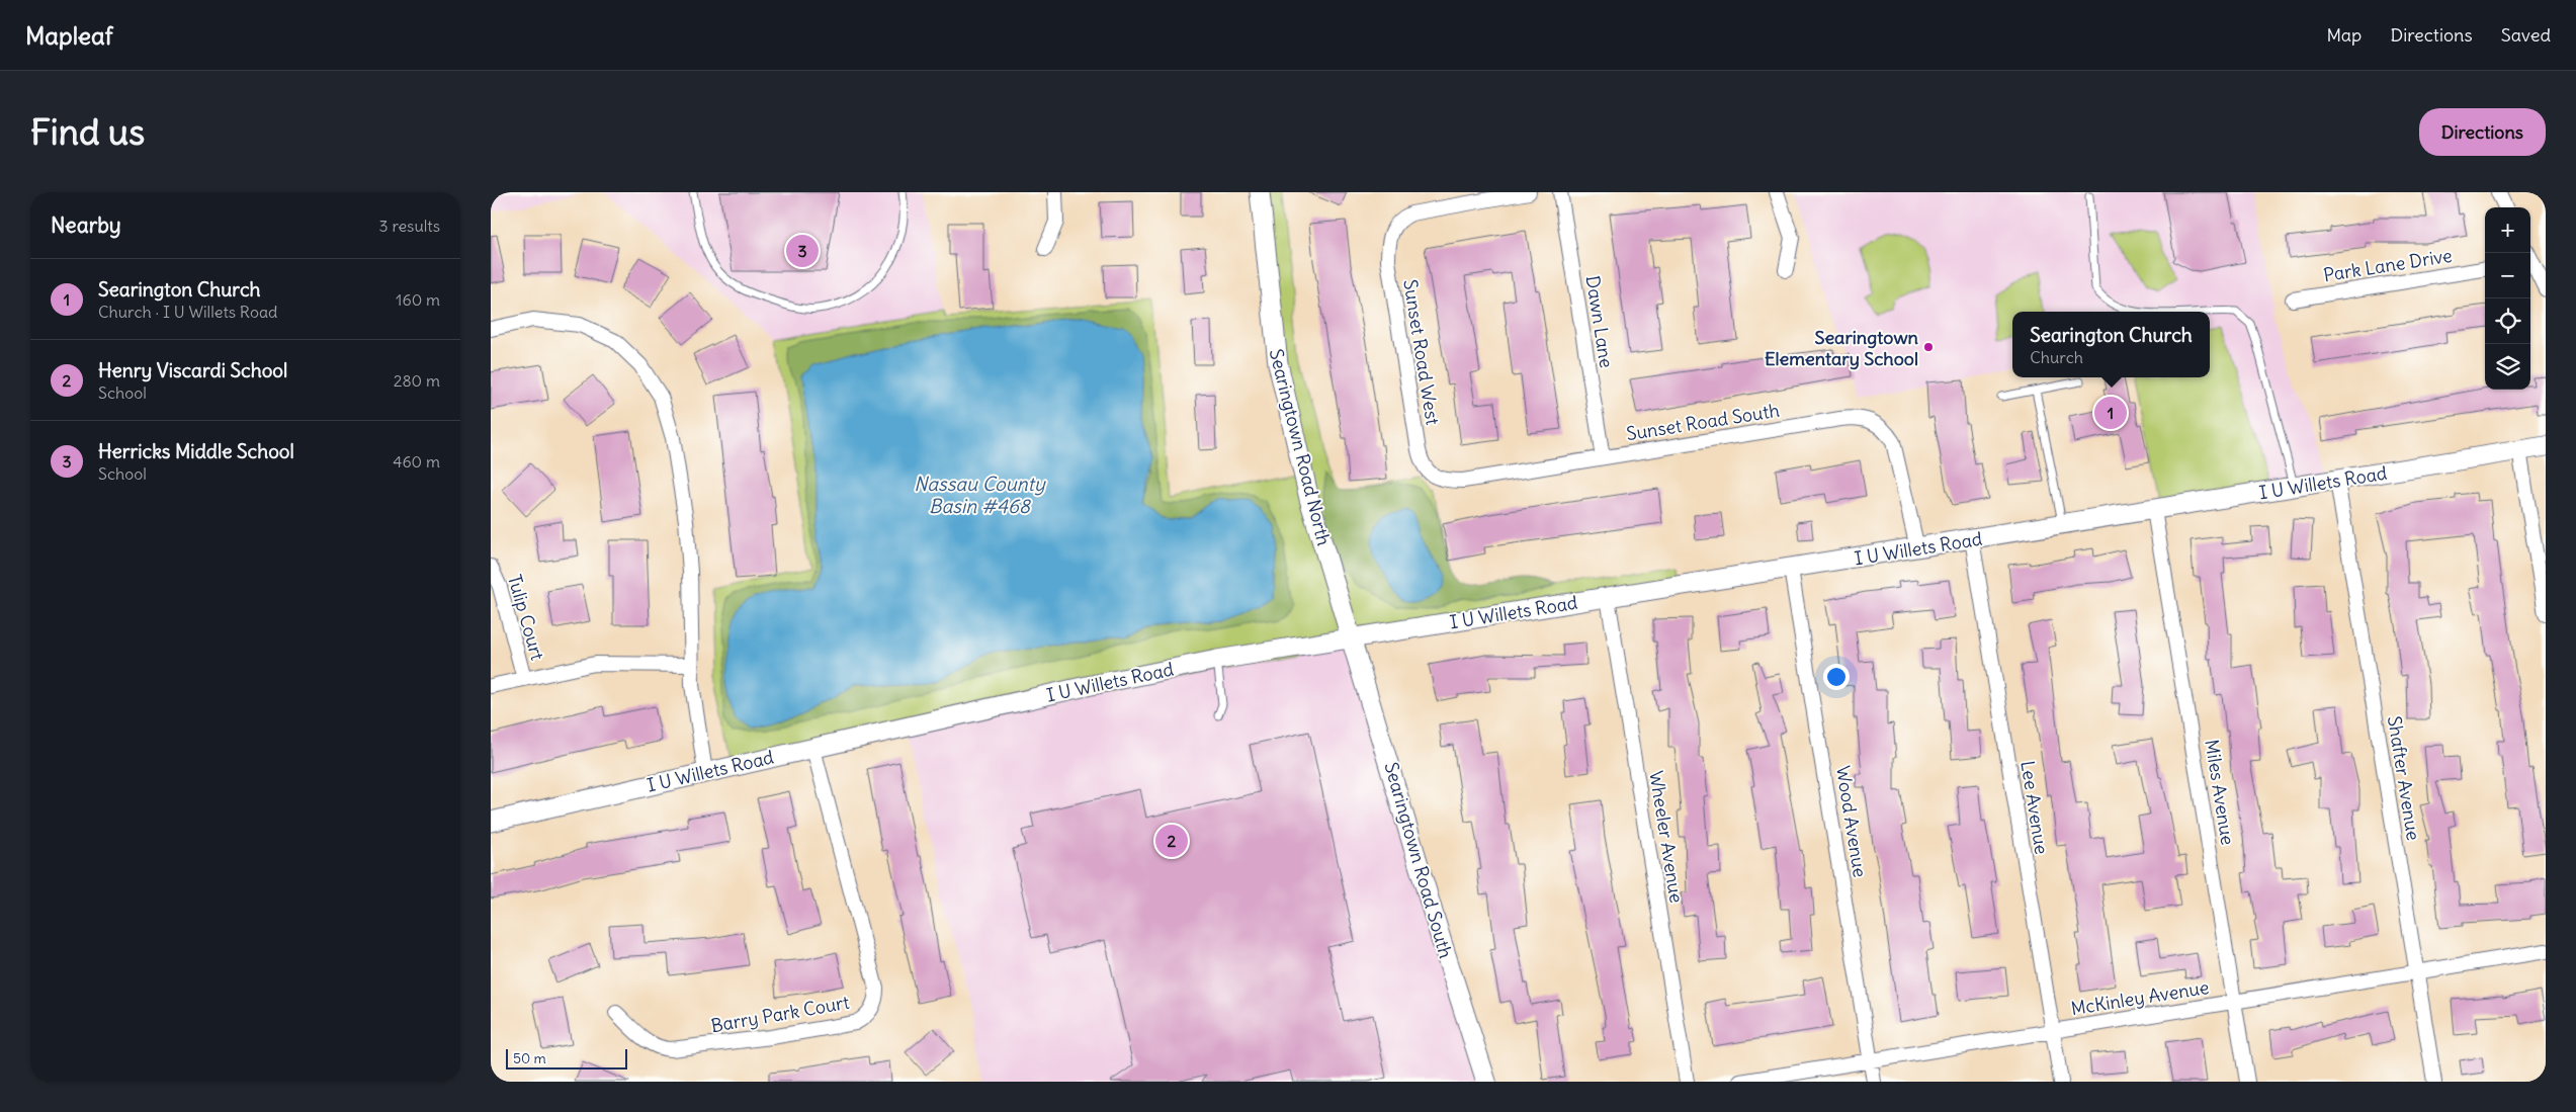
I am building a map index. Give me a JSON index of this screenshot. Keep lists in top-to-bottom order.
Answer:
{
  "streets": {
    "main road": ["Searingtown Road North", "I U Willets Road", "Searingtown Road South"],
    "street": [
      "Park Lane Drive",
      "Dawn Lane",
      "Sunset Road West",
      "Sunset Road South",
      "Tulip Court",
      "Shafter Avenue",
      "Miles Avenue",
      "Lee Avenue",
      "Wood Avenue",
      "Wheeler Avenue",
      "McKinley Avenue",
      "Barry Park Court"
    ]
  },
  "crossings": [
    ["Dawn Lane", "Sunset Road South"],
    ["Sunset Road West", "Sunset Road South"],
    ["Sunset Road South", "I U Willets Road"],
    ["Searingtown Road North", "I U Willets Road"],
    ["Searingtown Road North", "Searingtown Road South"],
    ["I U Willets Road", "Shafter Avenue"],
    ["I U Willets Road", "Miles Avenue"],
    ["I U Willets Road", "Lee Avenue"],
    ["I U Willets Road", "Wood Avenue"],
    ["I U Willets Road", "Wheeler Avenue"],
    ["I U Willets Road", "Searingtown Road South"],
    ["I U Willets Road", "Barry Park Court"],
    ["Shafter Avenue", "McKinley Avenue"],
    ["Miles Avenue", "McKinley Avenue"],
    ["Lee Avenue", "McKinley Avenue"],
    ["Wood Avenue", "McKinley Avenue"]
  ],
  "water": ["Nassau County Basin #468"],
  "places": ["Searingtown Elementary School"],
  "scale_bar": "50 m",
  "page": {
    "header": "Mapleaf",
    "nav": ["Map", "Directions", "Saved"],
    "buttons": "Directions",
    "title": "Find us",
    "heading": ["Nearby", "3 results"],
    "map_buttons": ["+", "−"],
    "pins": ["3", "1", "2"],
    "list": [
      {
        "mark": "1",
        "name": "Searington Church",
        "note": "Church · I U Willets Road",
        "value": "160 m"
      },
      {
        "mark": "2",
        "name": "Henry Viscardi School",
        "note": "School",
        "value": "280 m"
      },
      {
        "mark": "3",
        "name": "Herricks Middle School",
        "note": "School",
        "value": "460 m"
      }
    ],
    "popup": ["Searington Church", "Church"],
    "scale": "50 m"
  }
}
